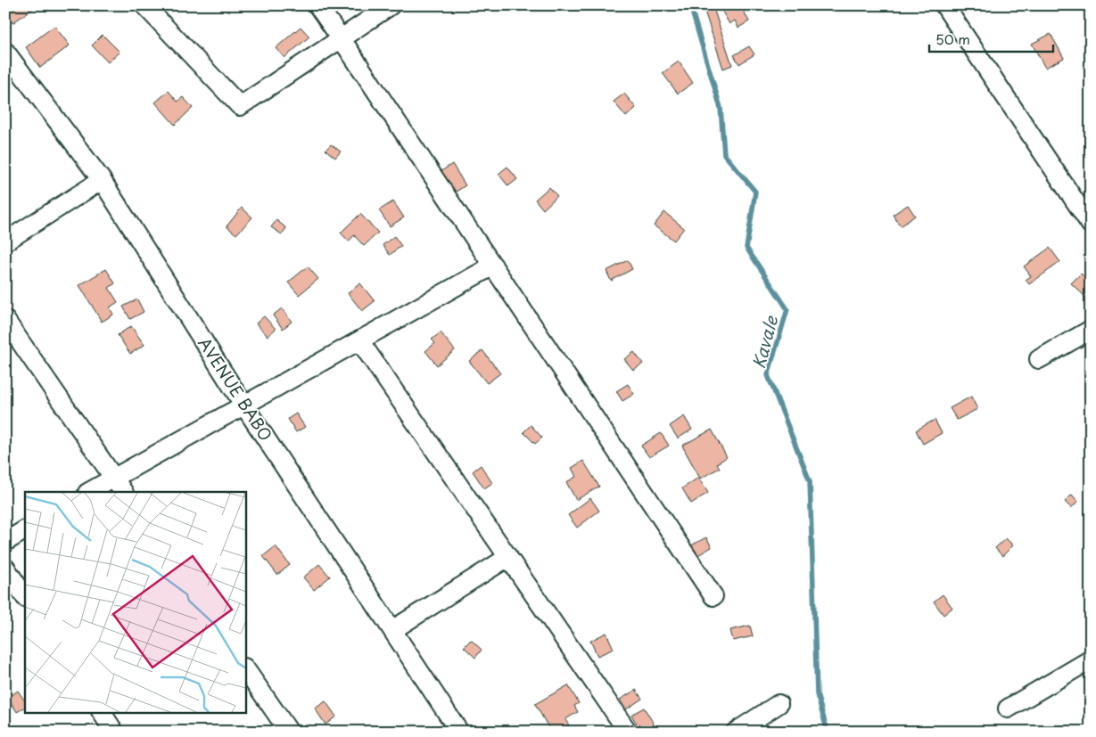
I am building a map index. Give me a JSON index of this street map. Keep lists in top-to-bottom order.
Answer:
{
  "streets": {
    "street": ["AVENUE BABO"]
  },
  "water": ["Kavale"],
  "scale_bar": "50 m"
}
